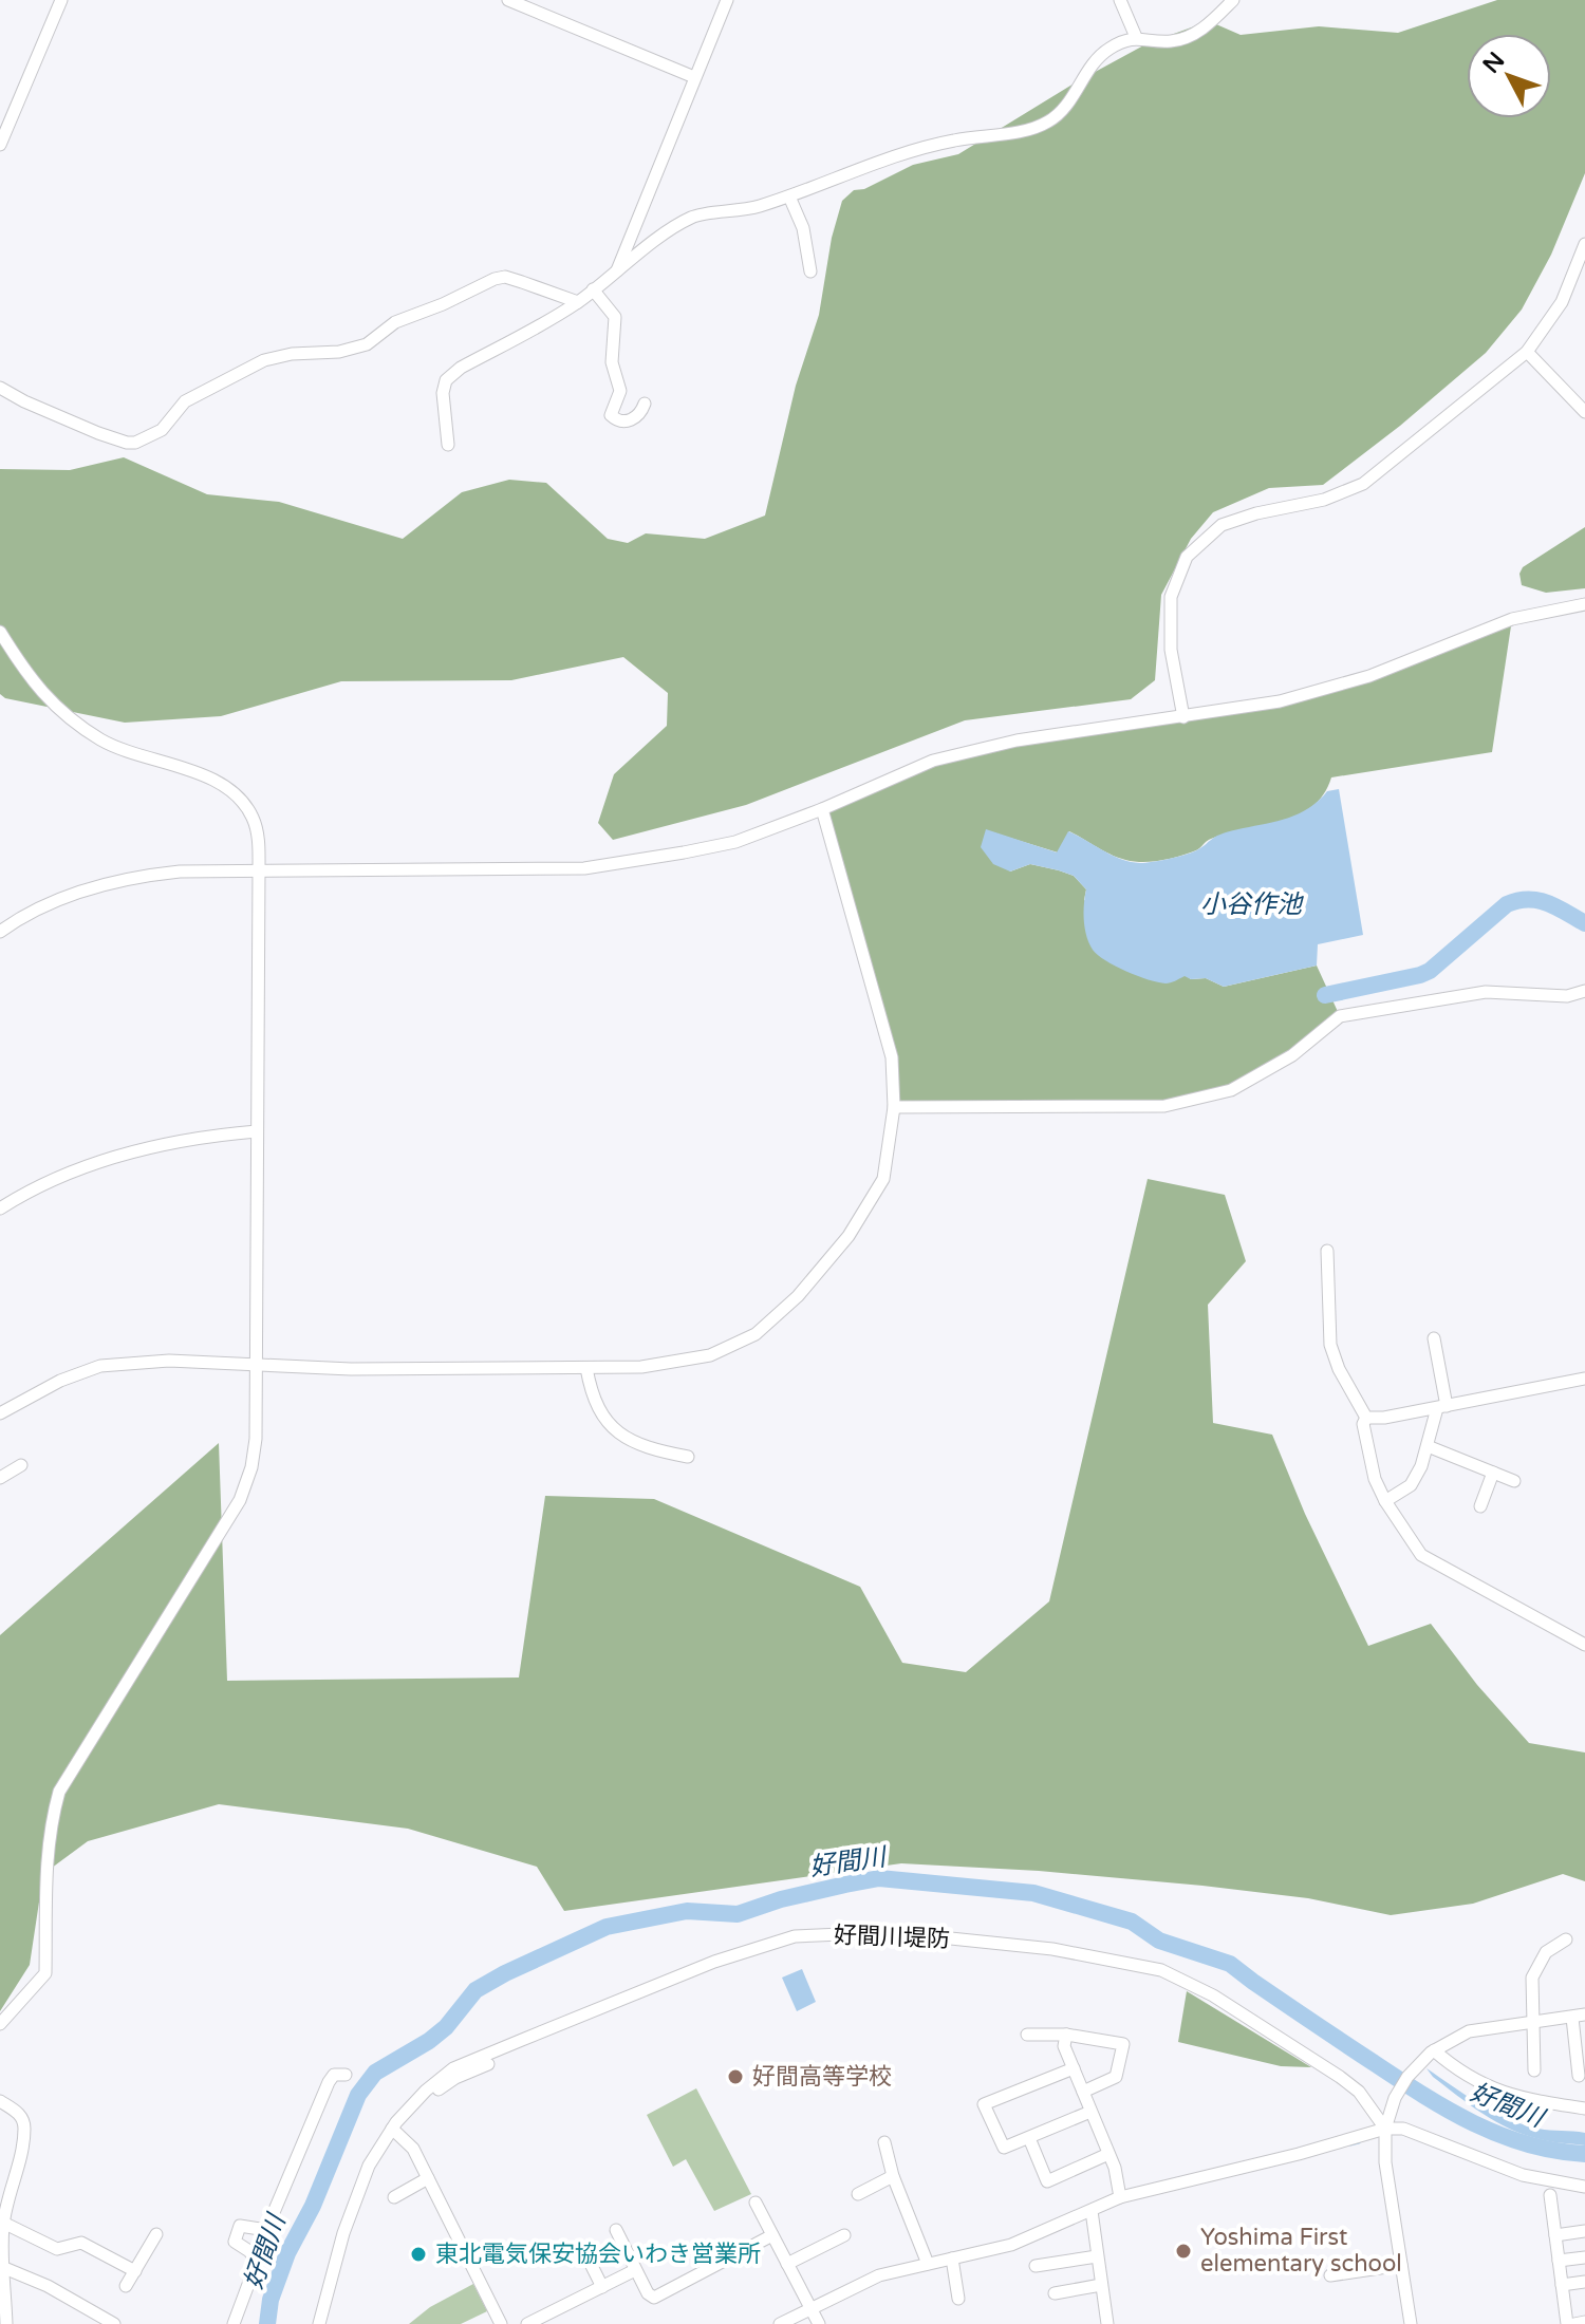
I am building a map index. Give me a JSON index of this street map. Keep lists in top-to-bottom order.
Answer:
{
  "streets": {
    "street": ["好間川堤防"]
  },
  "water": ["小谷作池", "好間川"],
  "places": ["好間高等学校", "Yoshima First elementary school", "東北電気保安協会いわき営業所"],
  "north": "top left"
}
